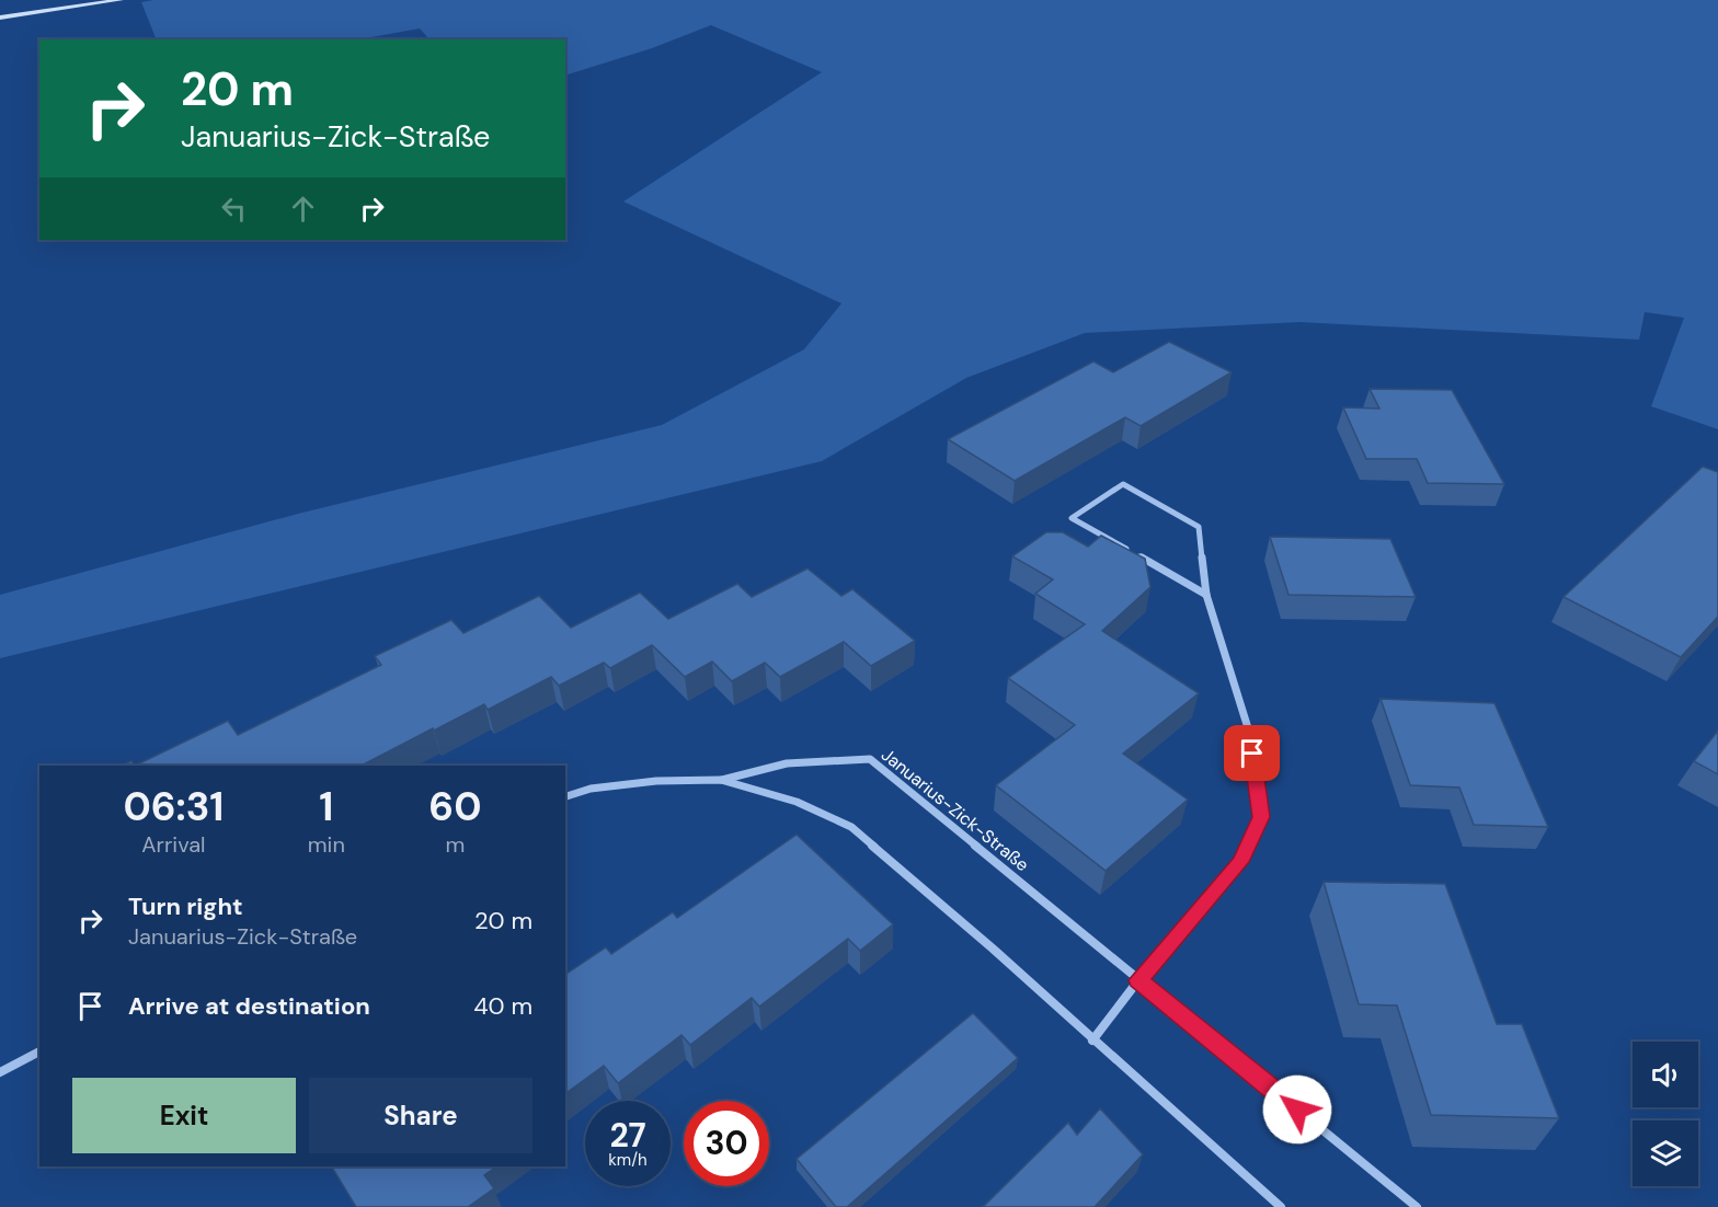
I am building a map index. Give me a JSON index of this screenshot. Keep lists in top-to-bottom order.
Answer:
{
  "streets": {
    "street": ["Januarius-Zick-Straße"]
  },
  "page": {
    "turn": ["20 m", "Januarius-Zick-Straße"],
    "eta": [
      "06:31",
      "Arrival",
      "1",
      "min",
      "60",
      "m"
    ],
    "list": [
      {
        "name": "Turn right",
        "note": "Januarius-Zick-Straße",
        "value": "20 m"
      },
      {
        "name": "Arrive at destination",
        "value": "40 m"
      }
    ],
    "buttons": ["Exit", "Share"],
    "speed": "27 km/h",
    "limit": "30"
  }
}
